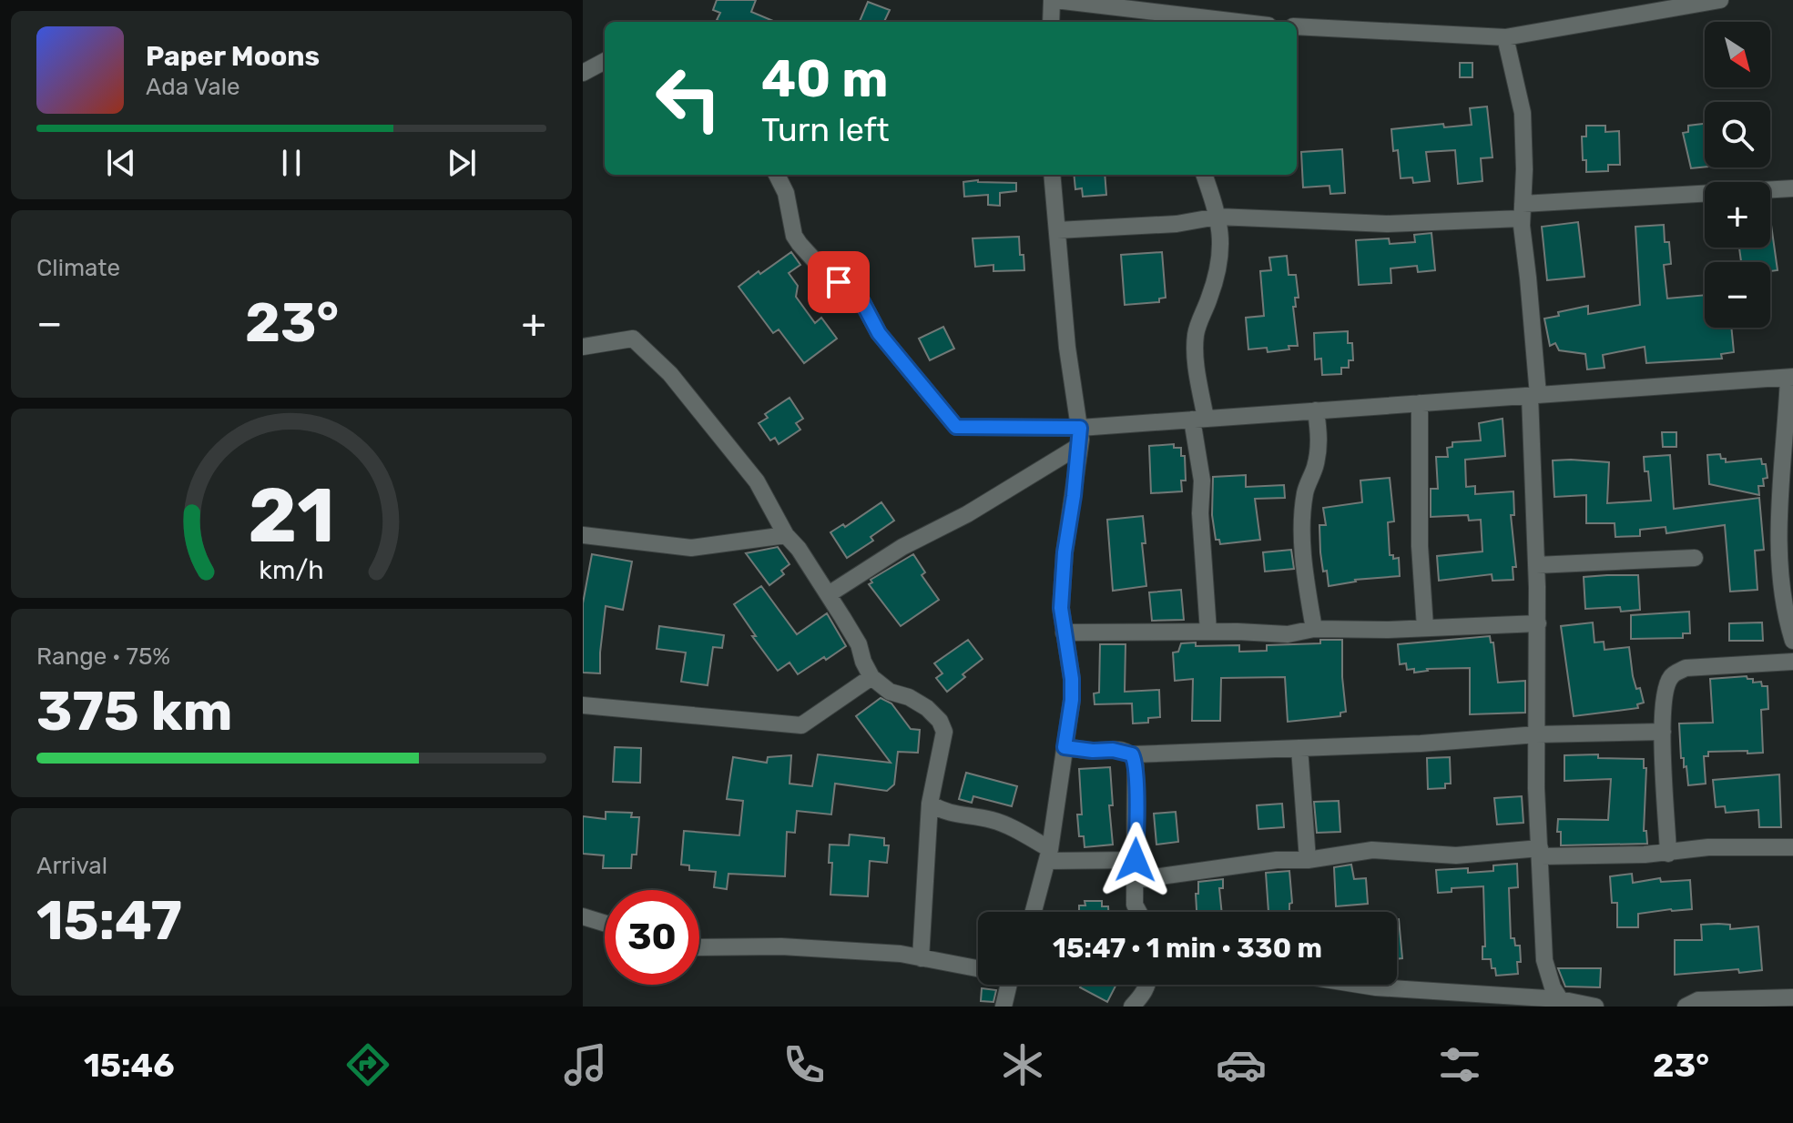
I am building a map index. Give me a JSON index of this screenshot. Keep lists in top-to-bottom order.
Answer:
{
  "north": "bottom right",
  "page": {
    "map_buttons": ["+", "−"],
    "turn": ["40 m", "Turn left"],
    "song": ["Paper Moons", "Ada Vale"],
    "tile": [
      "Climate",
      ["Range · 75%", "375 km"],
      ["Arrival", "15:47"]
    ],
    "heat": ["−", "23°", "+"],
    "limit": "30",
    "trip": "15:47 · 1 min · 330 m",
    "tabs": ["15:46", "23°"],
    "gauge": ["21", "km/h"]
  }
}
